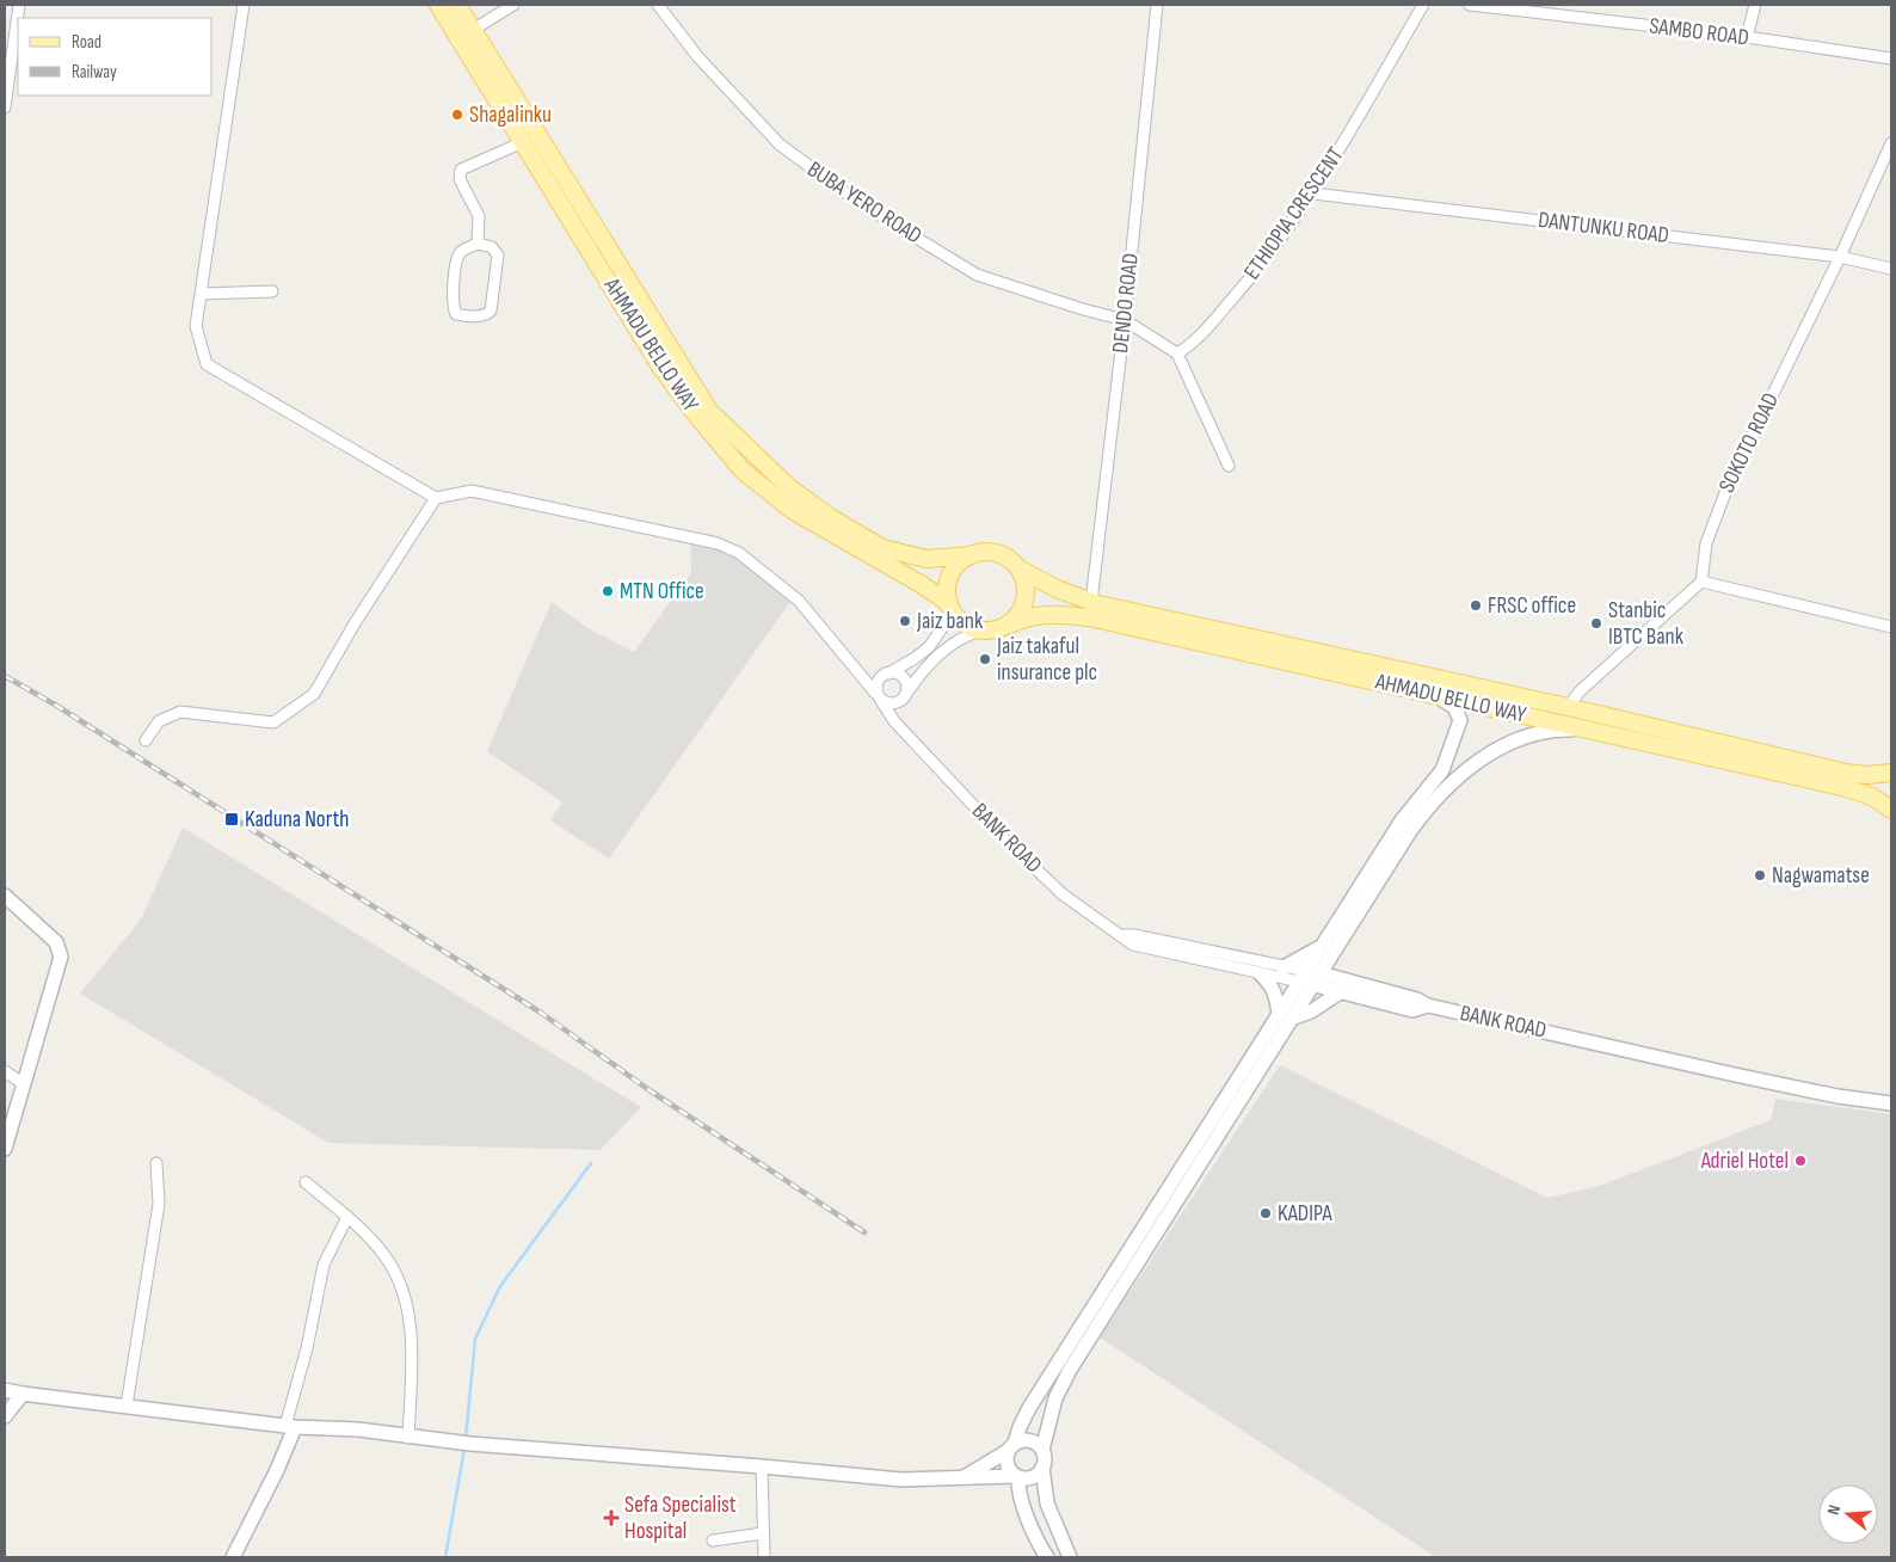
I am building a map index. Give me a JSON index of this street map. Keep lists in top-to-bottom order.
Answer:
{
  "streets": {
    "main road": ["AHMADU BELLO WAY"],
    "street": [
      "SAMBO ROAD",
      "BUBA YERO ROAD",
      "ETHIOPIA CRESCENT",
      "DANTUNKU ROAD",
      "DENDO ROAD",
      "SOKOTO ROAD",
      "BANK ROAD"
    ]
  },
  "crossings": [
    ["BUBA YERO ROAD", "DENDO ROAD"],
    ["ETHIOPIA CRESCENT", "DANTUNKU ROAD"],
    ["DANTUNKU ROAD", "SOKOTO ROAD"],
    ["DENDO ROAD", "AHMADU BELLO WAY"]
  ],
  "places": {
    "other": [
      "Shagalinku",
      "MTN Office",
      "FRSC office",
      "Jaiz bank",
      "Stanbic IBTC Bank",
      "Jaiz takaful insurance plc",
      "Nagwamatse",
      "Adriel Hotel",
      "KADIPA"
    ],
    "transit": ["Kaduna North"],
    "health": ["Sefa Specialist Hospital"]
  },
  "legend": ["Road", "Railway"],
  "north": "left"
}
